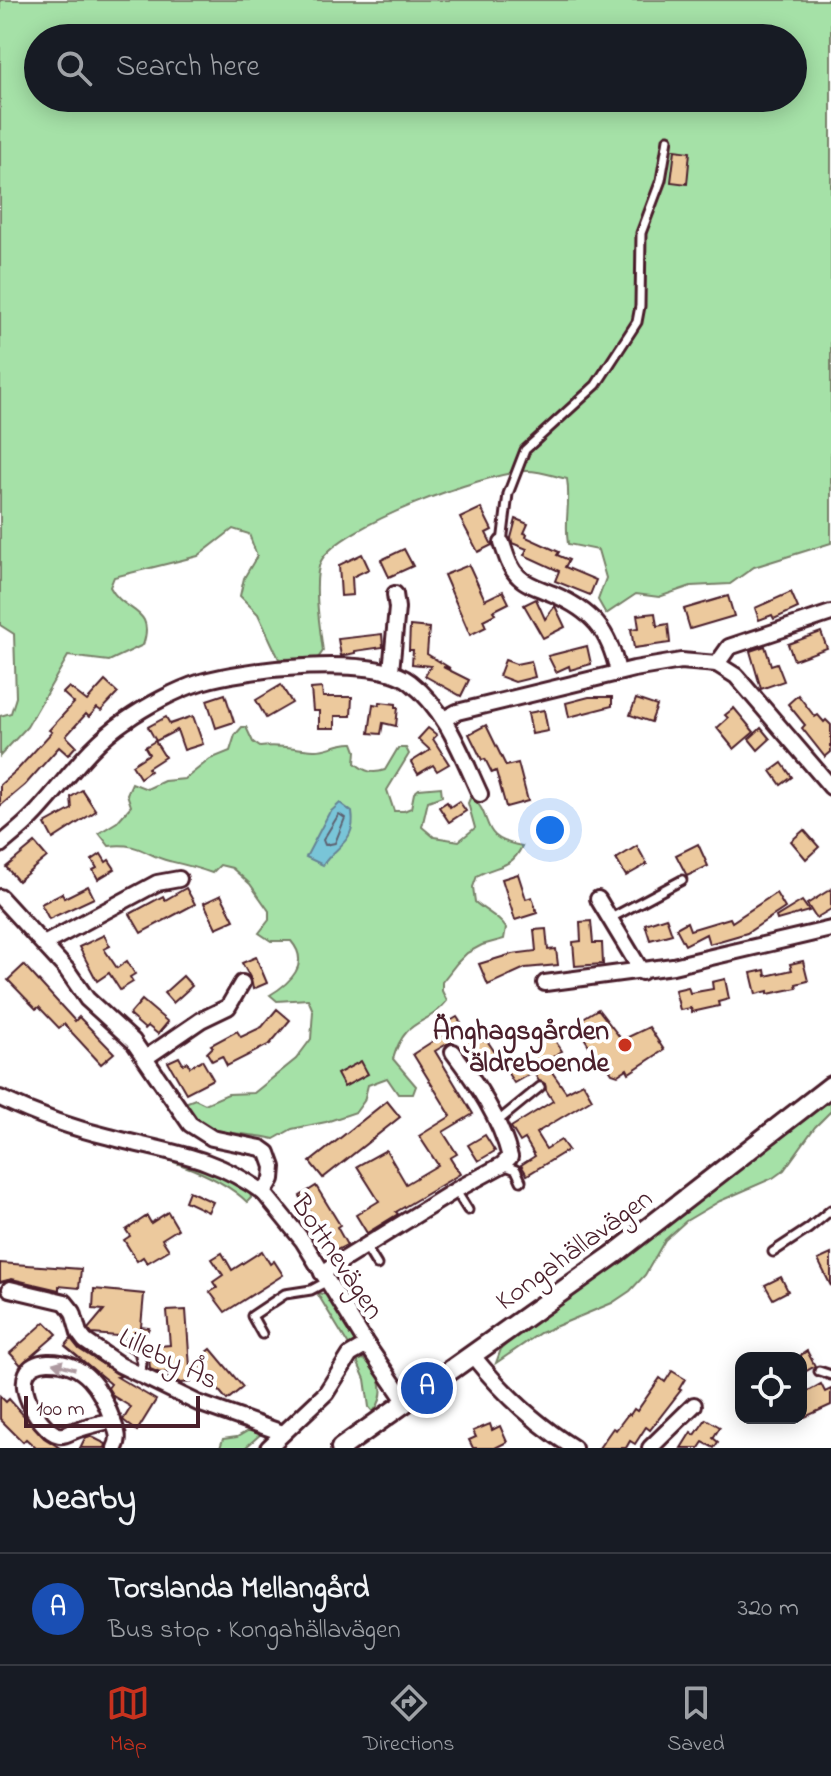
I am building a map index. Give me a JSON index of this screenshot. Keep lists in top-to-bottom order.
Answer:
{
  "streets": {
    "street": ["Kongahällavägen", "Bottnevägen", "Lilleby Ås"]
  },
  "crossings": [
    ["Kongahällavägen", "Bottnevägen"]
  ],
  "places": ["Änghagsgården äldreboende"],
  "scale_bar": "100 m",
  "page": {
    "search": "Search here",
    "pins": "A",
    "scale": "100 m",
    "heading": "Nearby",
    "list": [
      {
        "mark": "A",
        "name": "Torslanda Mellangård",
        "note": "Bus stop · Kongahällavägen",
        "value": "320 m"
      }
    ],
    "nav": ["Map", "Directions", "Saved"]
  }
}
